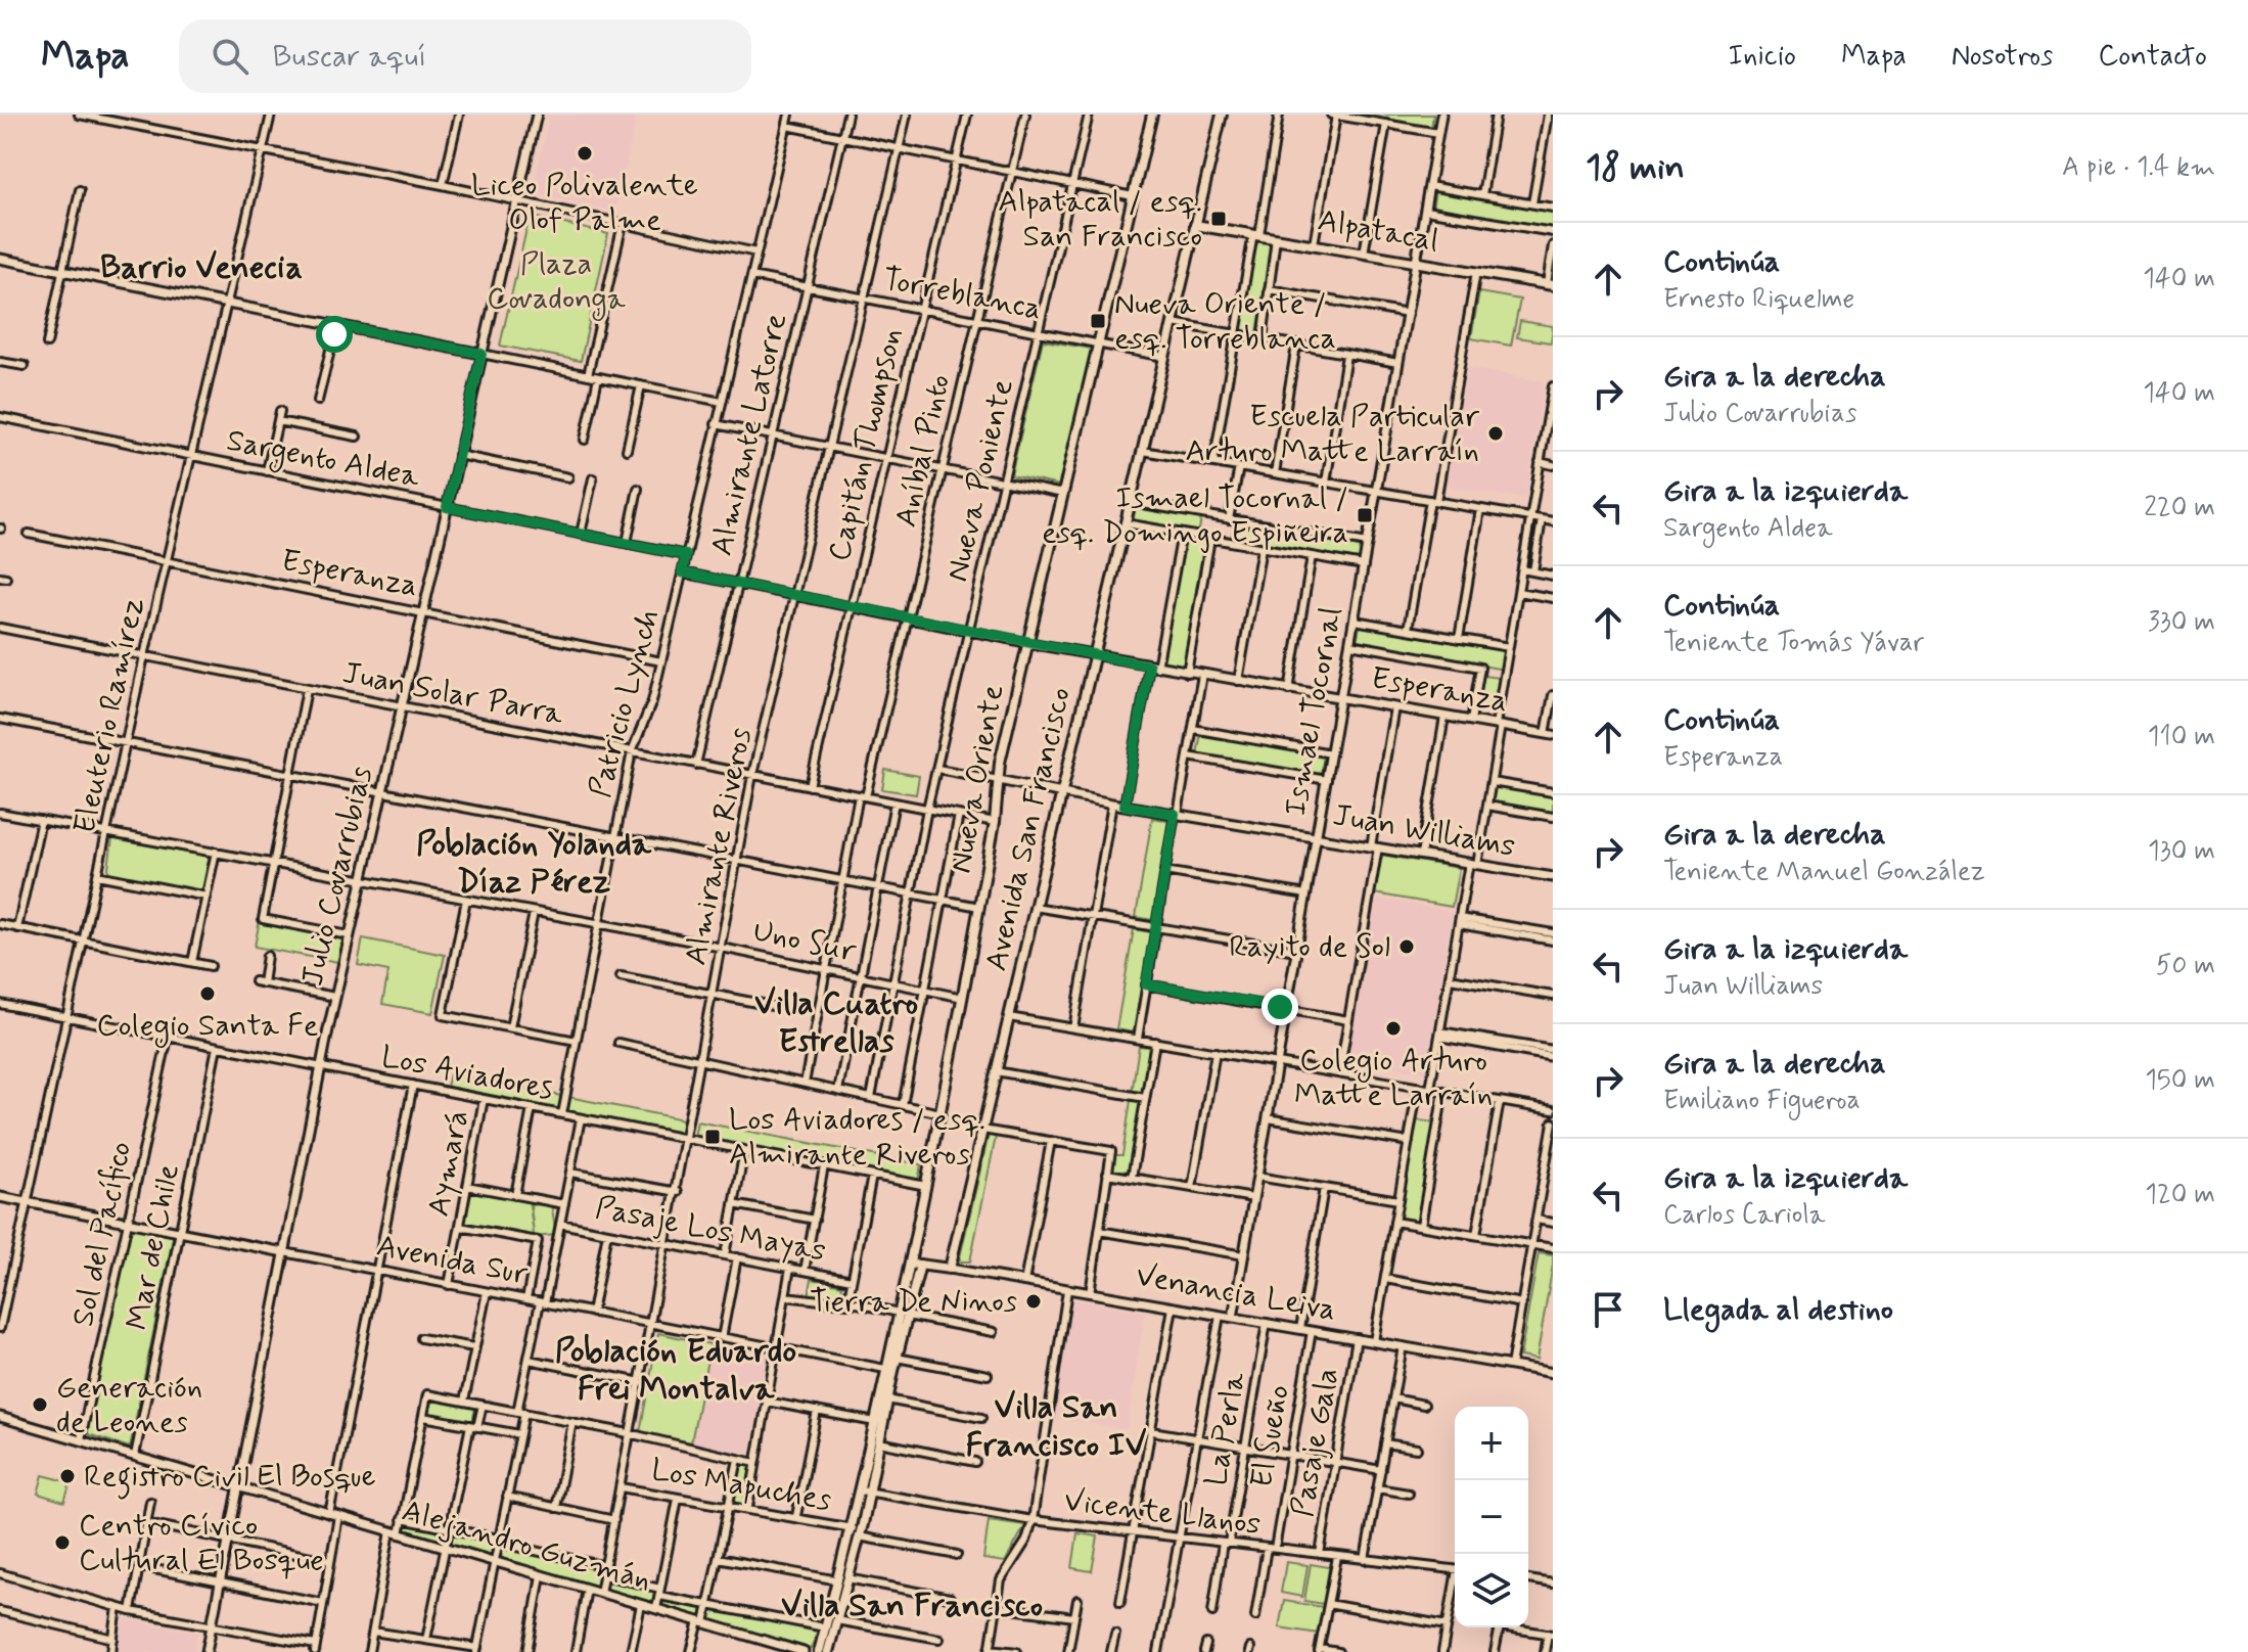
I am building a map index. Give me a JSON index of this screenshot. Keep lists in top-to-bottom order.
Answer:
{
  "streets": {
    "main road": [
      "Alpatacal",
      "Nueva Oriente",
      "Avenida San Francisco",
      "Venancia Leiva"
    ],
    "street": [
      "Torreblanca",
      "Almirante Latorre",
      "Capitán Thompson",
      "Aníbal Pinto",
      "Sargento Aldea",
      "Nueva Poniente",
      "Esperanza",
      "Juan Solar Parra",
      "Patricio Lynch",
      "Ismael Tocornal",
      "Eleuterio Ramírez",
      "Juan Williams",
      "Almirante Riveros",
      "Julio Covarrubias",
      "Uno Sur",
      "Los Aviadores",
      "Aymará",
      "Pasaje Los Mayas",
      "Sol del Pacífico",
      "Mar de Chile",
      "Avenida Sur",
      "La Perla",
      "El Sueño",
      "Pasaje Gala",
      "Los Mapuches",
      "Vicente Llanos",
      "Alejandro Guzmán"
    ]
  },
  "crossings": [
    ["Alpatacal", "Ismael Tocornal"],
    ["Alpatacal", "Avenida San Francisco"],
    ["Torreblanca", "Almirante Latorre"],
    ["Torreblanca", "Capitán Thompson"],
    ["Torreblanca", "Aníbal Pinto"],
    ["Torreblanca", "Nueva Poniente"],
    ["Torreblanca", "Patricio Lynch"],
    ["Torreblanca", "Nueva Oriente"],
    ["Torreblanca", "Avenida San Francisco"],
    ["Torreblanca", "Almirante Riveros"],
    ["Almirante Latorre", "Juan Solar Parra"],
    ["Capitán Thompson", "Juan Solar Parra"],
    ["Aníbal Pinto", "Juan Solar Parra"],
    ["Aníbal Pinto", "Uno Sur"],
    ["Sargento Aldea", "Patricio Lynch"],
    ["Sargento Aldea", "Eleuterio Ramírez"],
    ["Sargento Aldea", "Julio Covarrubias"],
    ["Nueva Poniente", "Juan Solar Parra"],
    ["Nueva Poniente", "Uno Sur"],
    ["Esperanza", "Patricio Lynch"],
    ["Esperanza", "Ismael Tocornal"],
    ["Esperanza", "Eleuterio Ramírez"],
    ["Esperanza", "Nueva Oriente"],
    ["Esperanza", "Avenida San Francisco"],
    ["Esperanza", "Julio Covarrubias"],
    ["Juan Solar Parra", "Patricio Lynch"],
    ["Juan Solar Parra", "Eleuterio Ramírez"],
    ["Juan Solar Parra", "Nueva Oriente"],
    ["Juan Solar Parra", "Almirante Riveros"],
    ["Juan Solar Parra", "Julio Covarrubias"],
    ["Patricio Lynch", "Uno Sur"],
    ["Patricio Lynch", "Los Aviadores"],
    ["Ismael Tocornal", "Juan Williams"],
    ["Ismael Tocornal", "Venancia Leiva"],
    ["Eleuterio Ramírez", "Uno Sur"],
    ["Eleuterio Ramírez", "Los Aviadores"],
    ["Eleuterio Ramírez", "Avenida Sur"],
    ["Nueva Oriente", "Juan Williams"],
    ["Nueva Oriente", "Uno Sur"],
    ["Nueva Oriente", "Los Aviadores"],
    ["Nueva Oriente", "Venancia Leiva"],
    ["Avenida San Francisco", "Juan Williams"],
    ["Avenida San Francisco", "Venancia Leiva"],
    ["Almirante Riveros", "Uno Sur"],
    ["Almirante Riveros", "Los Aviadores"],
    ["Almirante Riveros", "Pasaje Los Mayas"],
    ["Almirante Riveros", "Avenida Sur"],
    ["Almirante Riveros", "Los Mapuches"],
    ["Almirante Riveros", "Alejandro Guzmán"],
    ["Julio Covarrubias", "Uno Sur"],
    ["Julio Covarrubias", "Los Aviadores"],
    ["Julio Covarrubias", "Avenida Sur"],
    ["Julio Covarrubias", "Alejandro Guzmán"],
    ["Los Aviadores", "Aymará"],
    ["Los Aviadores", "Sol del Pacífico"],
    ["Los Aviadores", "Mar de Chile"],
    ["Aymará", "Pasaje Los Mayas"],
    ["Aymará", "Avenida Sur"],
    ["Sol del Pacífico", "Avenida Sur"],
    ["Sol del Pacífico", "Alejandro Guzmán"],
    ["Mar de Chile", "Avenida Sur"],
    ["Mar de Chile", "Alejandro Guzmán"],
    ["Venancia Leiva", "La Perla"],
    ["Venancia Leiva", "El Sueño"],
    ["Venancia Leiva", "Pasaje Gala"],
    ["La Perla", "Vicente Llanos"],
    ["El Sueño", "Vicente Llanos"],
    ["Pasaje Gala", "Vicente Llanos"]
  ],
  "districts": [
    "Barrio Venecia",
    "Población Yolanda Díaz Pérez",
    "Villa Cuatro Estrellas",
    "Población Eduardo Frei Montalva",
    "Villa San Francisco IV",
    "Villa San Francisco"
  ],
  "parks": ["Plaza Covadonga"],
  "places": {
    "other": [
      "Liceo Polivalente Olof Palme",
      "Escuela Particular Arturo Matte Larraín",
      "Rayito de Sol",
      "Colegio Santa Fe",
      "Colegio Arturo Matte Larraín",
      "Tierra De Ninos",
      "Generación de Leones",
      "Registro Civil El Bosque",
      "Centro Cívico Cultural El Bosque"
    ],
    "transit": [
      "Alpatacal / esq. San Francisco",
      "Nueva Oriente / esq. Torreblanca",
      "Ismael Tocornal / esq. Domingo Espiñeira",
      "Los Aviadores / esq. Almirante Riveros"
    ]
  },
  "page": {
    "header": "Mapa",
    "search": "Buscar aquí",
    "nav": [
      "Inicio",
      "Mapa",
      "Nosotros",
      "Contacto"
    ],
    "heading": ["18 min", "A pie · 1.4 km"],
    "list": [
      ["Continúa", "Ernesto Riquelme", "140 m"],
      ["Gira a la derecha", "Julio Covarrubias", "140 m"],
      ["Gira a la izquierda", "Sargento Aldea", "220 m"],
      ["Continúa", "Teniente Tomás Yávar", "330 m"],
      ["Continúa", "Esperanza", "110 m"],
      ["Gira a la derecha", "Teniente Manuel González", "130 m"],
      ["Gira a la izquierda", "Juan Williams", "50 m"],
      ["Gira a la derecha", "Emiliano Figueroa", "150 m"],
      ["Gira a la izquierda", "Carlos Cariola", "120 m"],
      "Llegada al destino"
    ],
    "map_buttons": ["+", "−"]
  }
}
